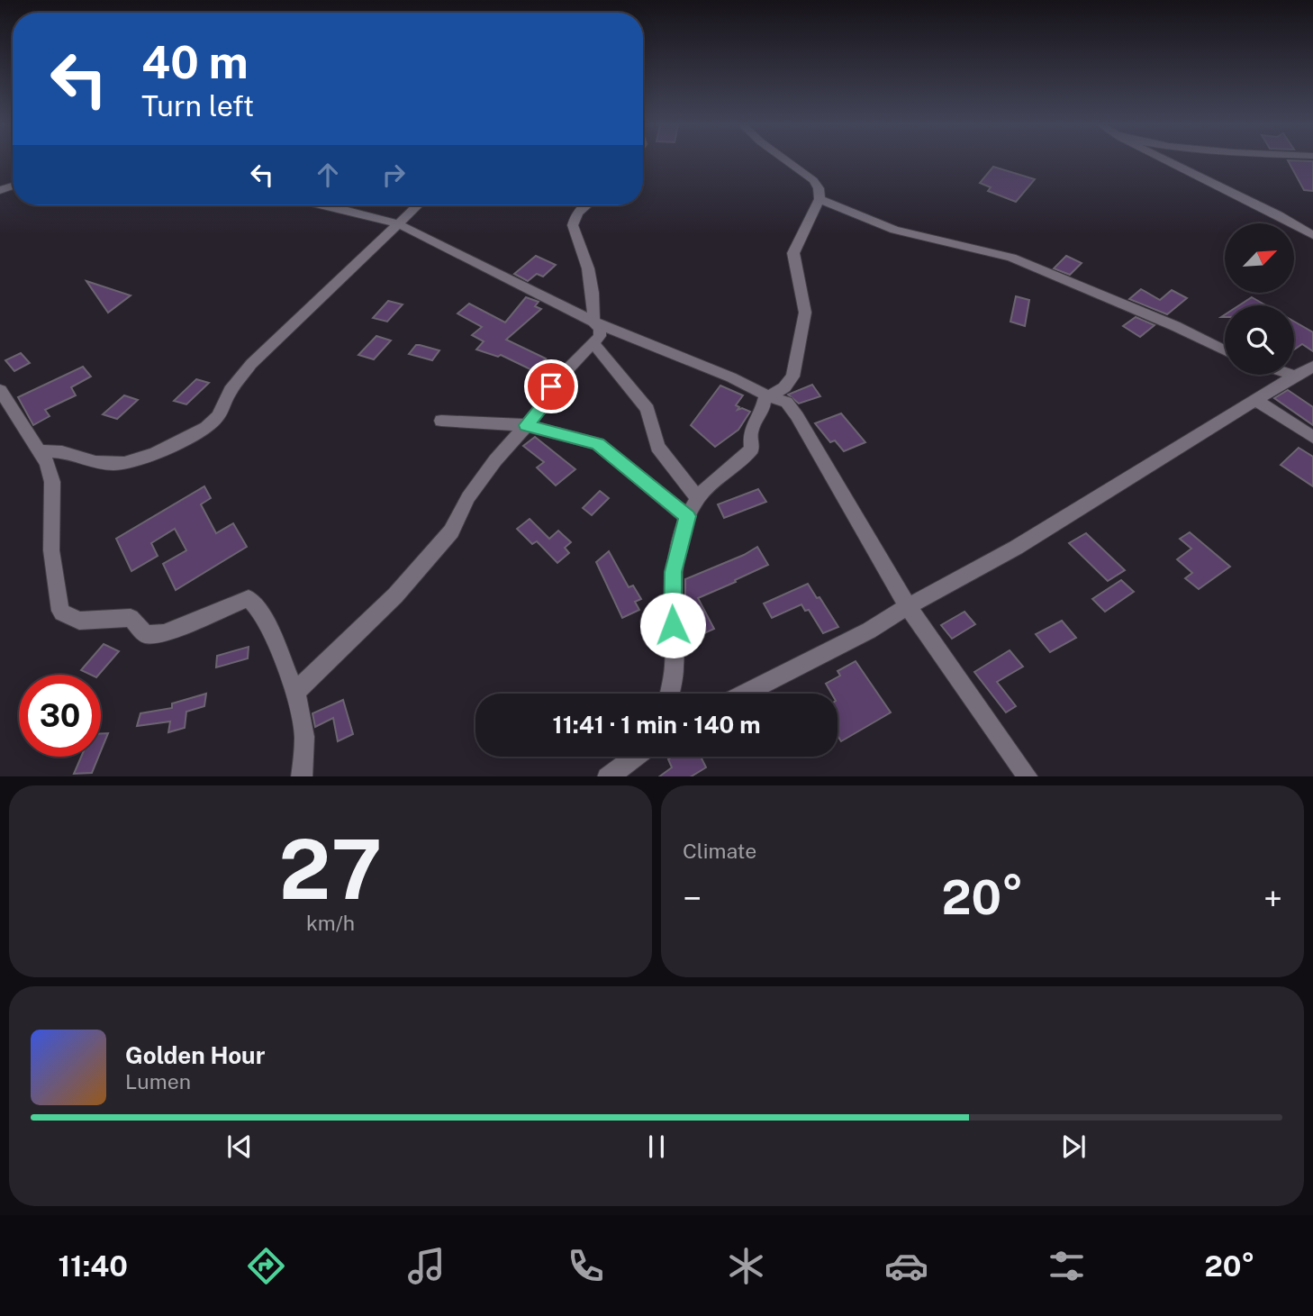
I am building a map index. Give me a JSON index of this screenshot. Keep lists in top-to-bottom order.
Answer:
{
  "north": "top right",
  "page": {
    "turn": ["40 m", "Turn left"],
    "limit": "30",
    "trip": "11:41 · 1 min · 140 m",
    "tile": [
      ["27", "km/h"],
      "Climate"
    ],
    "heat": ["−", "20°", "+"],
    "song": ["Golden Hour", "Lumen"],
    "tabs": ["11:40", "20°"]
  }
}
